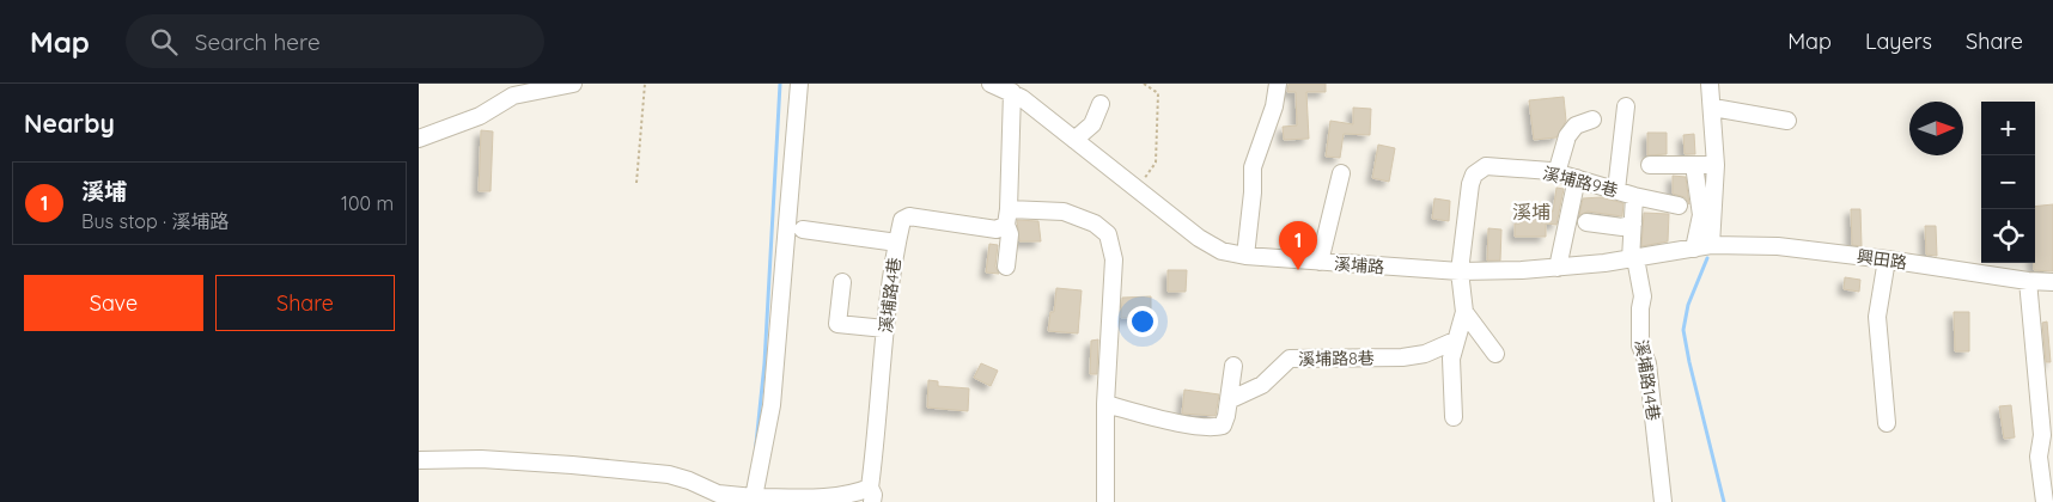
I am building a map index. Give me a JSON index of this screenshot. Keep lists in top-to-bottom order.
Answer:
{
  "streets": {
    "street": [
      "溪埔路9巷",
      "興田路",
      "溪埔路",
      "溪埔路4巷",
      "溪埔路8巷",
      "溪埔路14巷"
    ]
  },
  "crossings": [
    ["溪埔路9巷", "溪埔路"],
    ["溪埔路9巷", "溪埔路14巷"],
    ["興田路", "溪埔路"],
    ["溪埔路", "溪埔路14巷"]
  ],
  "districts": ["溪埔"],
  "north": "right",
  "page": {
    "header": "Map",
    "search": "Search here",
    "nav": ["Map", "Layers", "Share"],
    "heading": "Nearby",
    "map_buttons": ["+", "−"],
    "list": [
      {
        "mark": "1",
        "name": "溪埔",
        "note": "Bus stop · 溪埔路",
        "value": "100 m"
      }
    ],
    "pins": "1",
    "buttons": ["Save", "Share"]
  }
}
